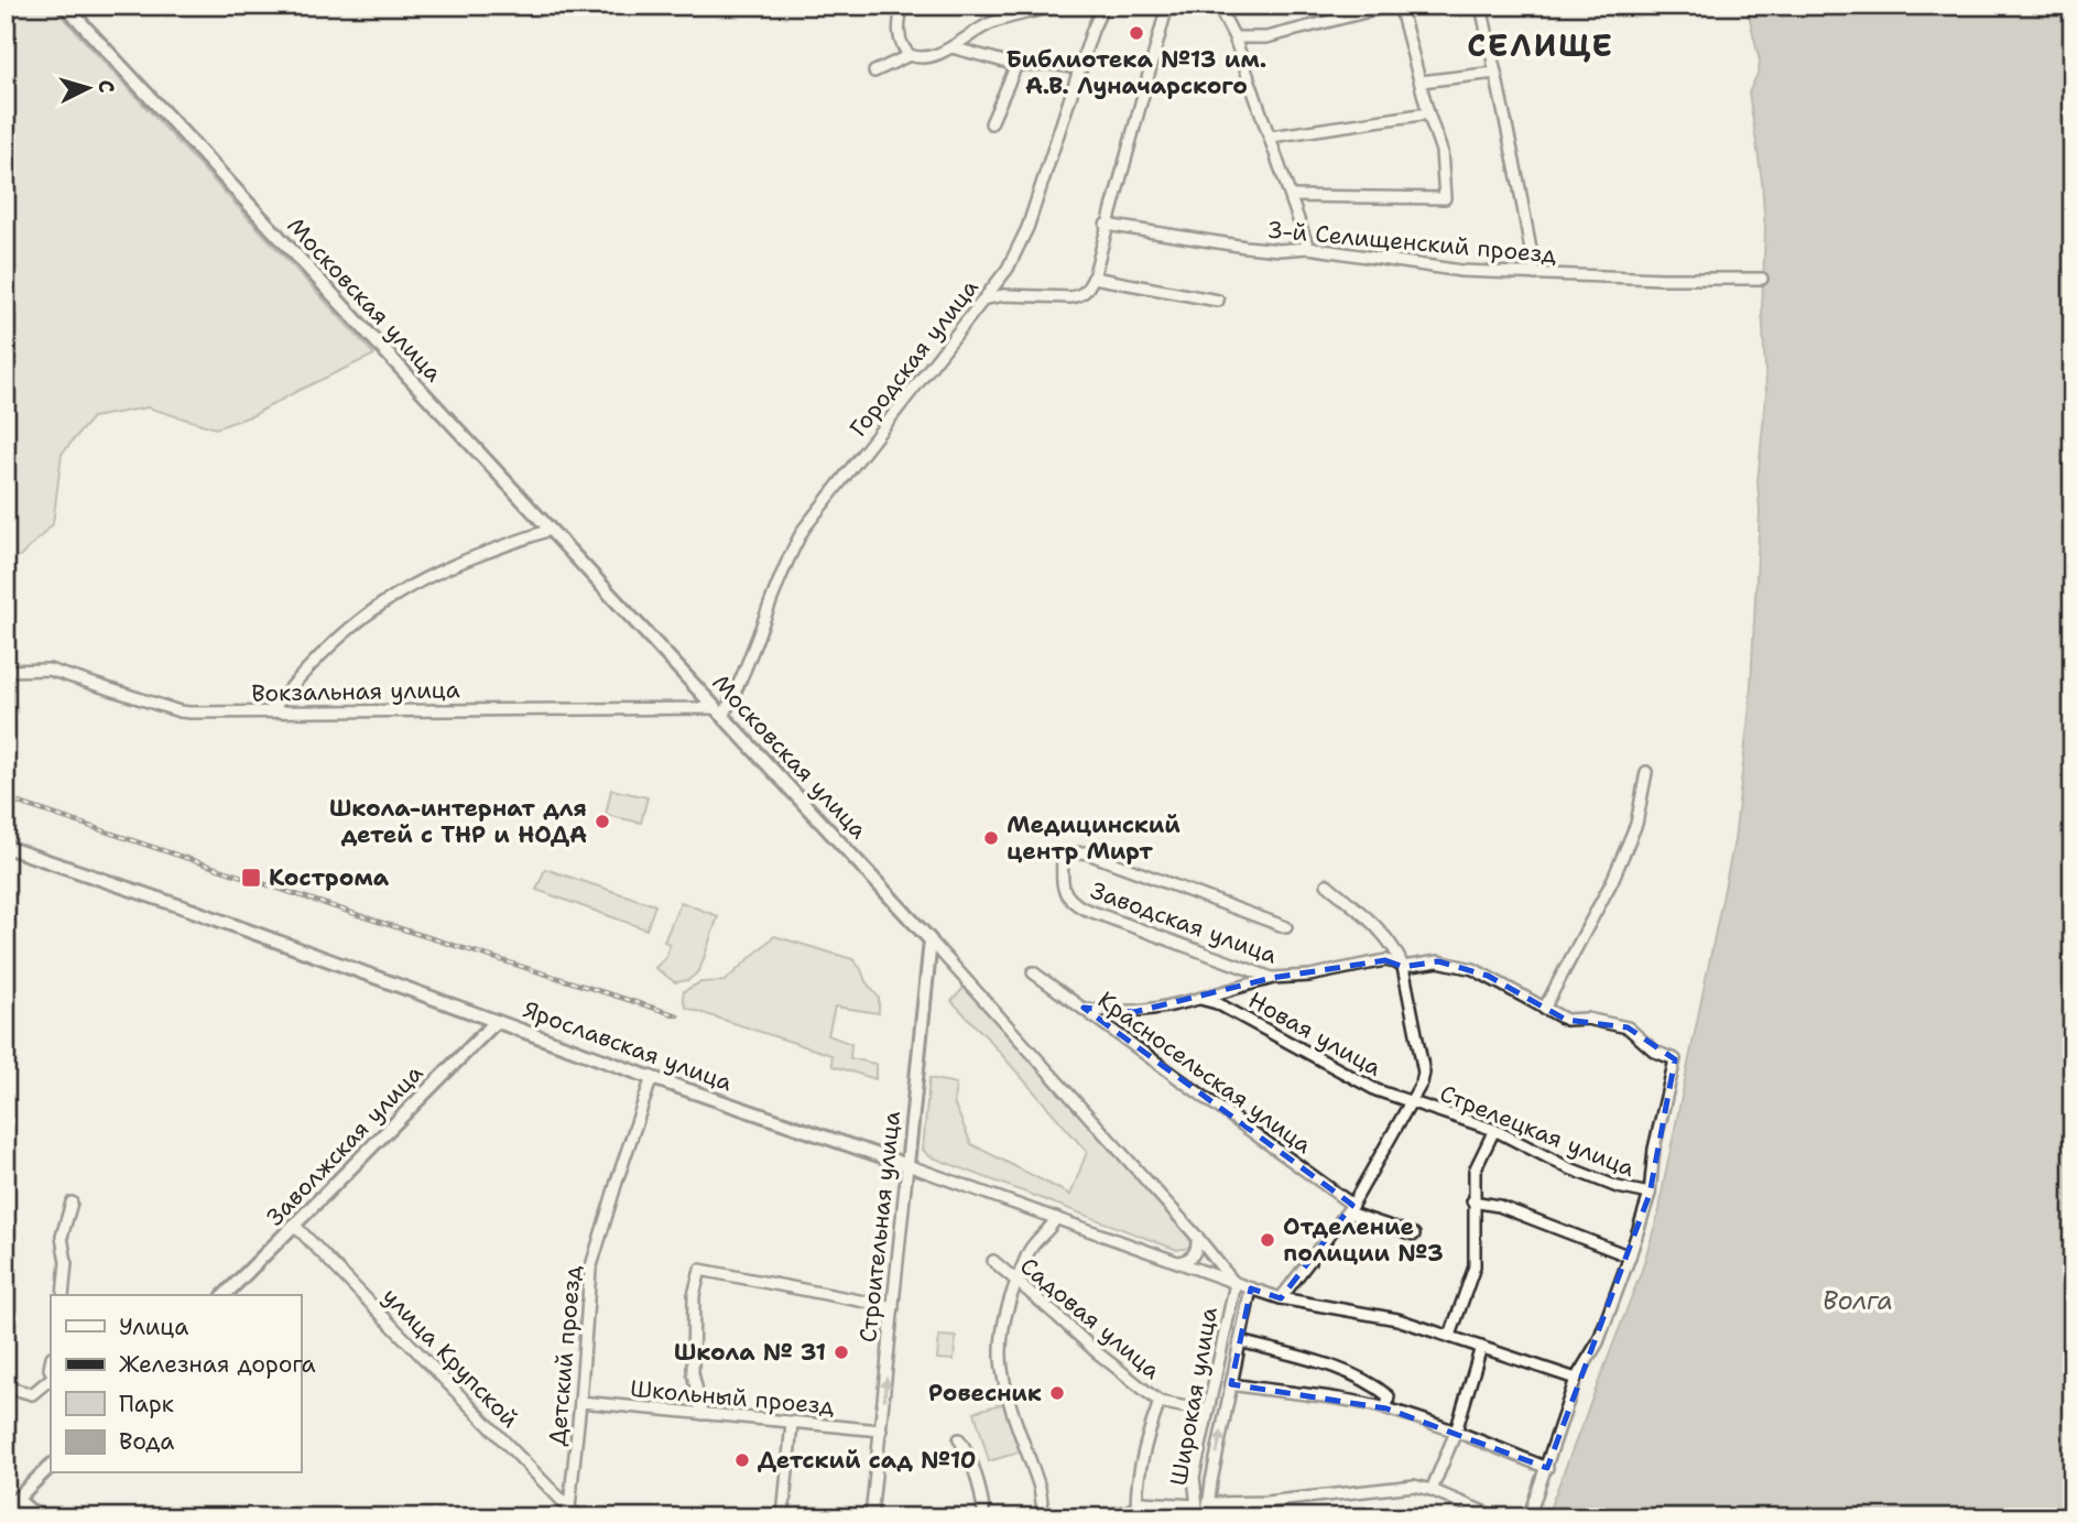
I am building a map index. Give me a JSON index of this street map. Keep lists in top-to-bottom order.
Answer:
{
  "streets": {
    "main road": [
      "Московская улица",
      "Ярославская улица",
      "Заволжская улица",
      "Строительная улица"
    ],
    "street": [
      "3-й Селищенский проезд",
      "Городская улица",
      "Вокзальная улица",
      "Заводская улица",
      "Новая улица",
      "Красносельская улица",
      "Стрелецкая улица",
      "Садовая улица",
      "Детский проезд",
      "улица Крупской",
      "Широкая улица",
      "Школьный проезд"
    ]
  },
  "crossings": [
    ["Московская улица", "Городская улица"],
    ["Московская улица", "Вокзальная улица"],
    ["Московская улица", "Ярославская улица"],
    ["Московская улица", "Строительная улица"],
    ["Московская улица", "Широкая улица"],
    ["Городская улица", "Вокзальная улица"],
    ["Заводская улица", "Стрелецкая улица"],
    ["Новая улица", "Стрелецкая улица"],
    ["Ярославская улица", "Заволжская улица"],
    ["Ярославская улица", "Строительная улица"],
    ["Ярославская улица", "Детский проезд"],
    ["Ярославская улица", "Широкая улица"],
    ["Заволжская улица", "улица Крупской"],
    ["Строительная улица", "Школьный проезд"],
    ["Садовая улица", "Широкая улица"],
    ["Детский проезд", "улица Крупской"],
    ["Детский проезд", "Школьный проезд"]
  ],
  "districts": ["СЕЛИЩЕ"],
  "water": ["Волга"],
  "places": {
    "other": [
      "Библиотека №13 им. А.В. Луначарского",
      "Школа-интернат для детей с ТНР и НОДА",
      "Медицинский центр Мирт",
      "Отделение полиции №3",
      "Школа № 31",
      "Ровесник",
      "Детский сад №10"
    ],
    "transit": ["Кострома"]
  },
  "legend": [
    "Улица",
    "Железная дорога",
    "Парк",
    "Вода"
  ],
  "north": "right"
}
